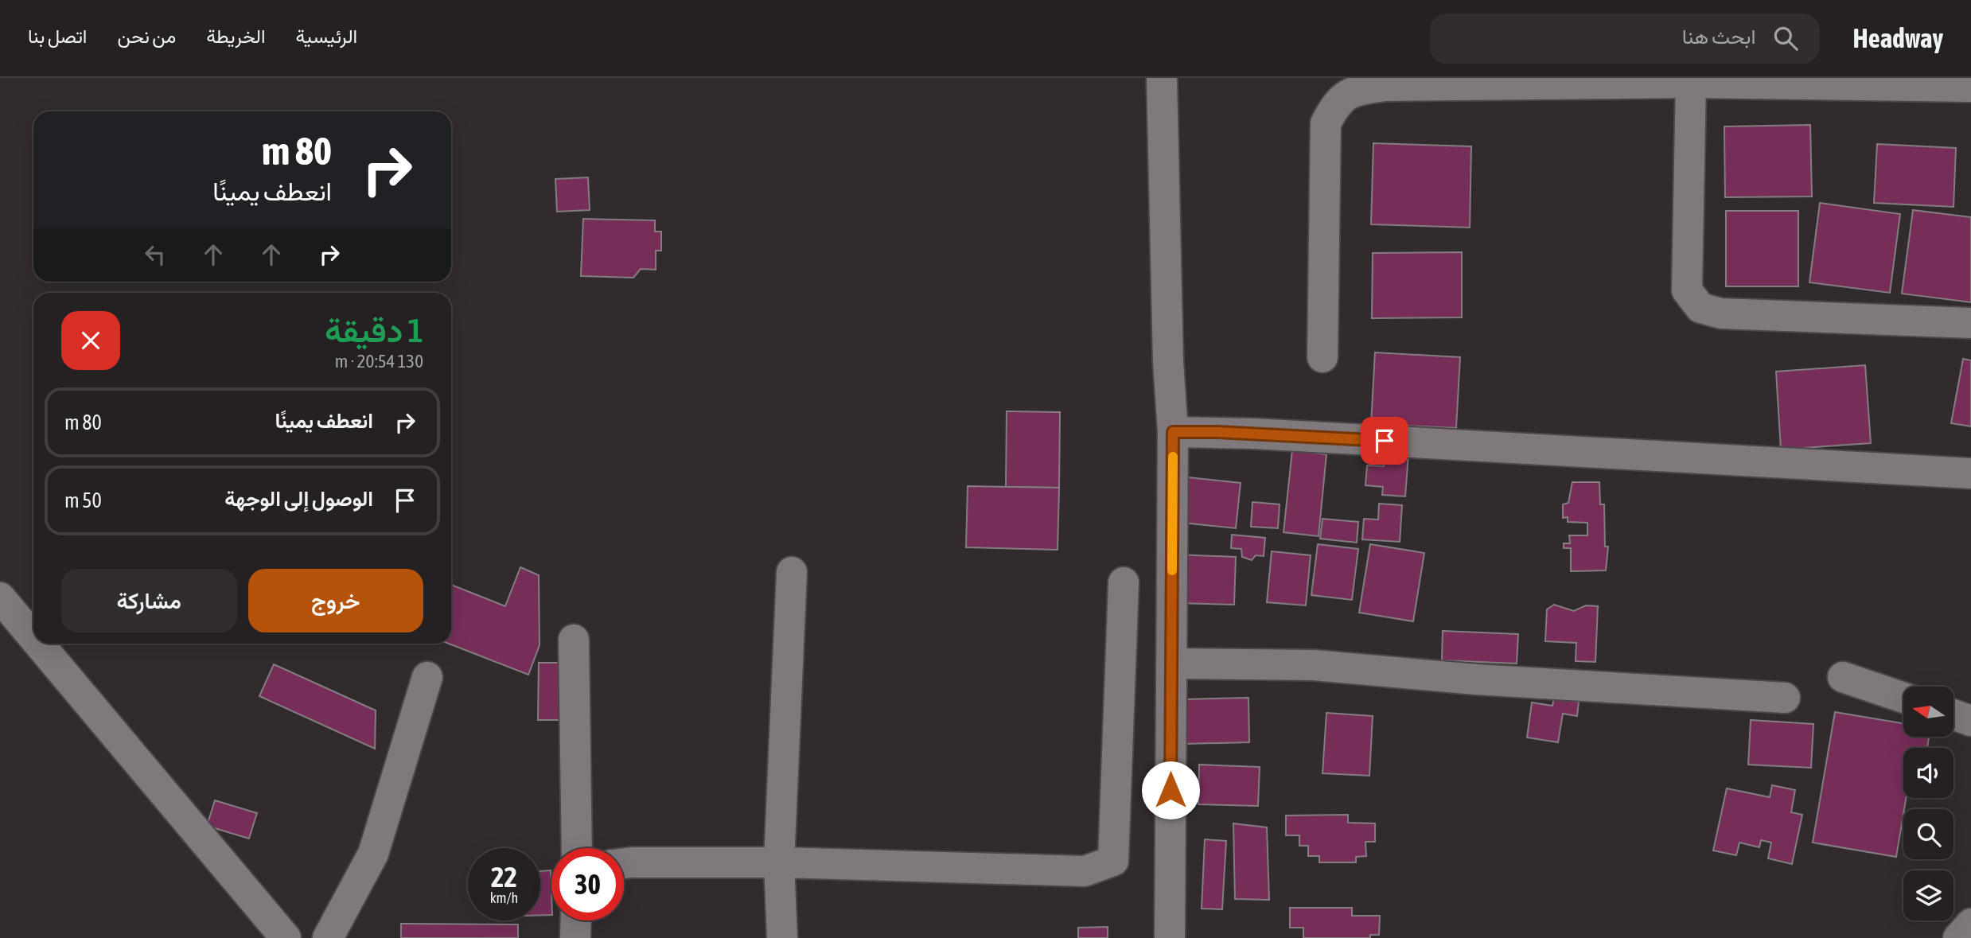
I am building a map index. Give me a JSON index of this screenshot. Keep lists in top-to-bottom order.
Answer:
{
  "north": "left",
  "page": {
    "header": "Headway",
    "search": "ابحث هنا",
    "nav": [
      "الرئيسية",
      "الخريطة",
      "من نحن",
      "اتصل بنا"
    ],
    "turn": ["80 m", "انعطف يمينًا"],
    "heading": ["1 دقيقة", "130 m · 20:54"],
    "list": [
      {
        "name": "انعطف يمينًا",
        "value": "80 m"
      },
      {
        "name": "الوصول إلى الوجهة",
        "value": "50 m"
      }
    ],
    "buttons": ["خروج", "مشاركة"],
    "speed": "22 km/h",
    "limit": "30"
  }
}
